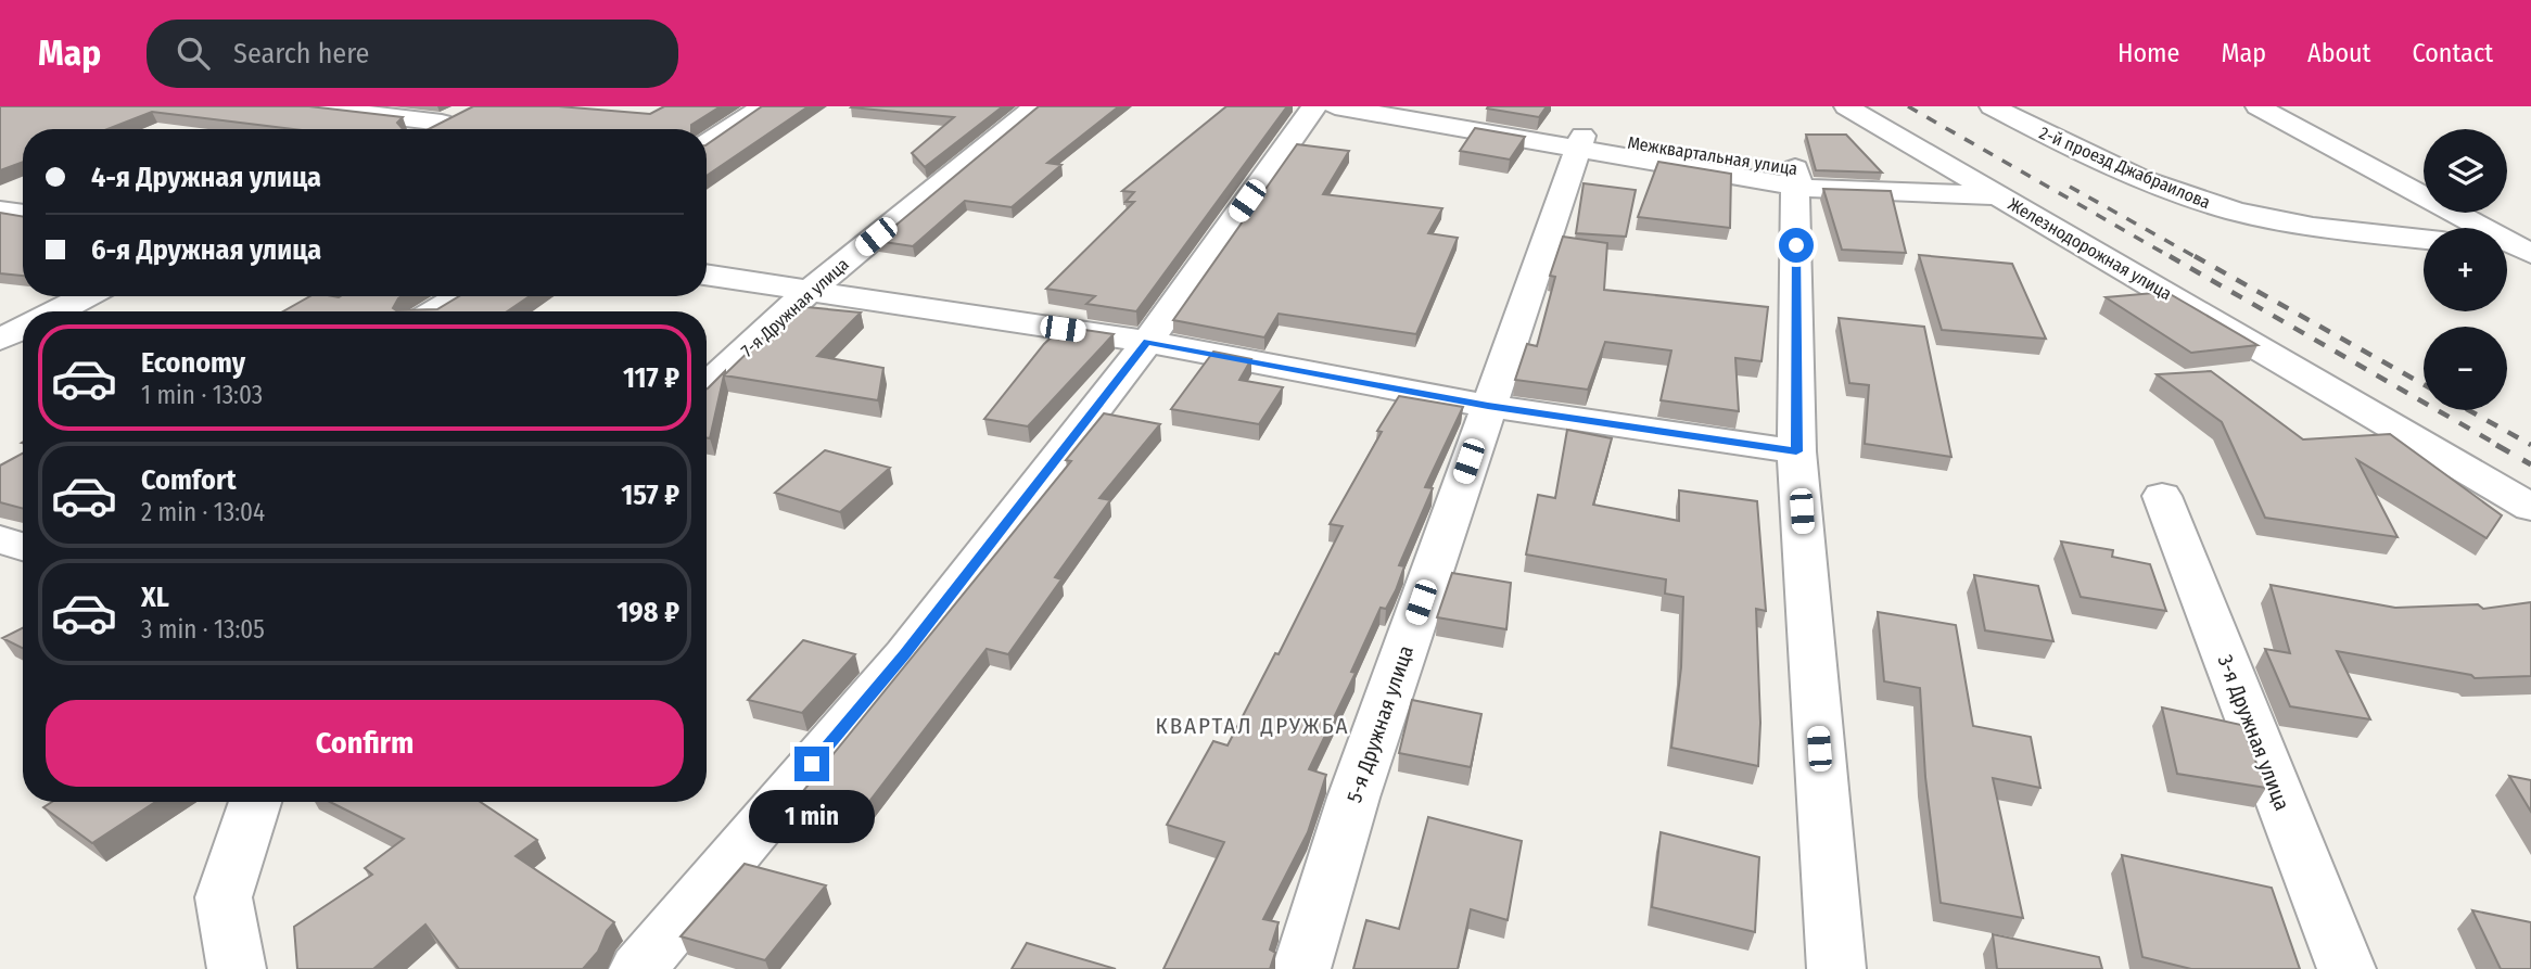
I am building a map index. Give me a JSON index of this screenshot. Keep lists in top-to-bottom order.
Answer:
{
  "streets": {
    "street": [
      "2-й проезд Джабраилова",
      "Железнодорожная улица",
      "7-я Дружная улица",
      "5-я Дружная улица",
      "3-я Дружная улица"
    ]
  },
  "districts": ["КВАРТАЛ ДРУЖБА"],
  "page": {
    "header": "Map",
    "search": "Search here",
    "nav": [
      "Home",
      "Map",
      "About",
      "Contact"
    ],
    "map_buttons": ["+", "−"],
    "banner": ["4-я Дружная улица", "6-я Дружная улица"],
    "list": [
      {
        "name": "Economy",
        "note": "1 min · 13:03",
        "value": "117 ₽"
      },
      {
        "name": "Comfort",
        "note": "2 min · 13:04",
        "value": "157 ₽"
      },
      {
        "name": "XL",
        "note": "3 min · 13:05",
        "value": "198 ₽"
      }
    ],
    "buttons": "Confirm",
    "bubble": "1 min"
  }
}
